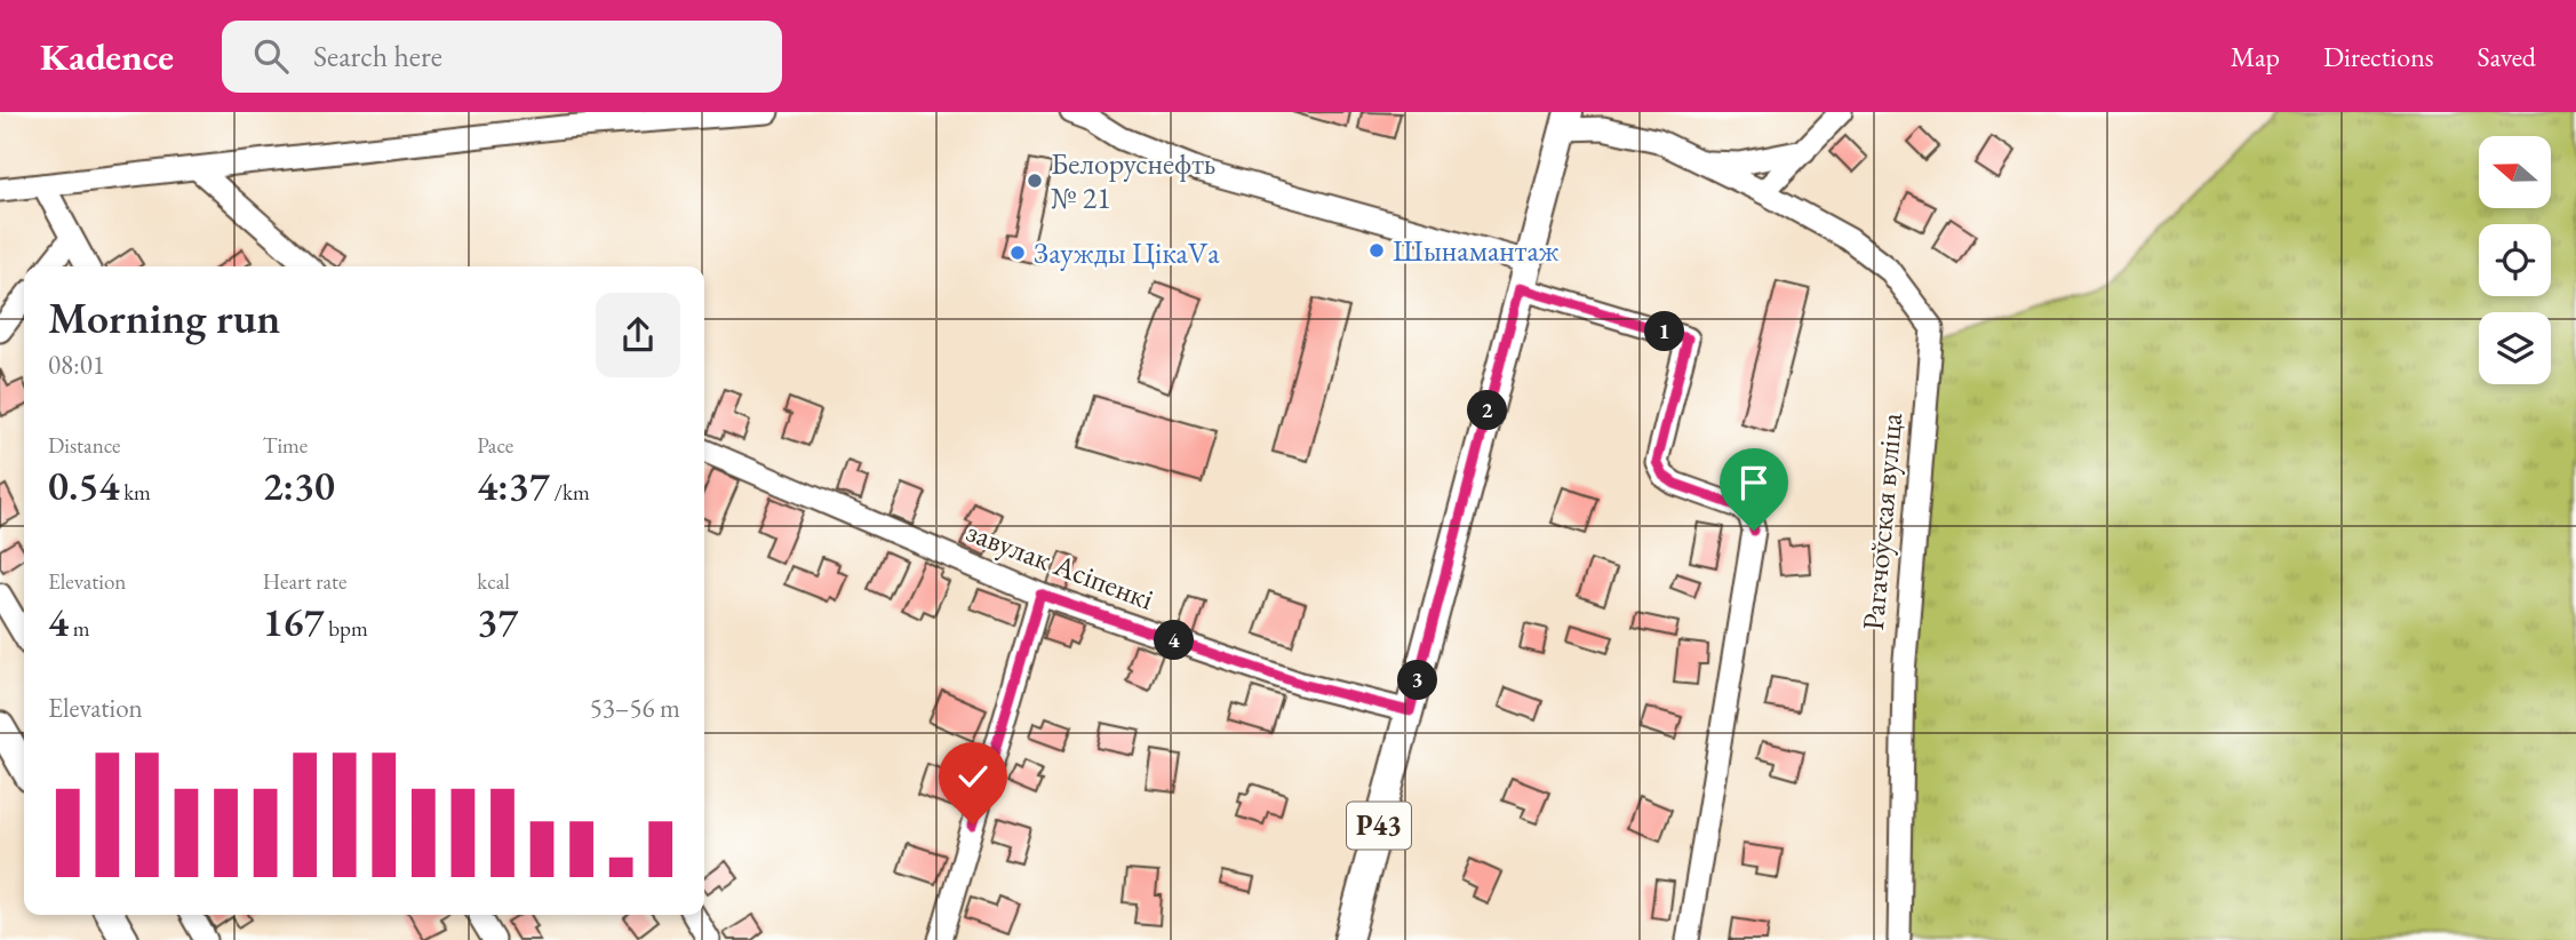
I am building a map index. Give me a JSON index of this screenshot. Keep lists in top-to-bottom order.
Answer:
{
  "streets": {
    "main road": ["Р43"],
    "street": ["Рагачоўская вуліца", "завулак Асіпенкі"]
  },
  "crossings": [
    ["Рагачоўская вуліца", "Р43"],
    ["завулак Асіпенкі", "Р43"]
  ],
  "places": ["Белоруснефть № 21", "Шынамантаж", "Заужды ЦікаVа"],
  "north": "left",
  "page": {
    "header": "Kadence",
    "search": "Search here",
    "nav": ["Map", "Directions", "Saved"],
    "heading": ["Morning run", "08:01"],
    "pins": [
      "1",
      "2",
      "4",
      "3"
    ],
    "stats": [
      ["Distance", "0.54 km"],
      ["Time", "2:30"],
      ["Pace", "4:37 /km"],
      ["Elevation", "4 m"],
      ["Heart rate", "167 bpm"],
      ["kcal", "37"]
    ],
    "chart": ["Elevation", "53–56 m"]
  }
}
